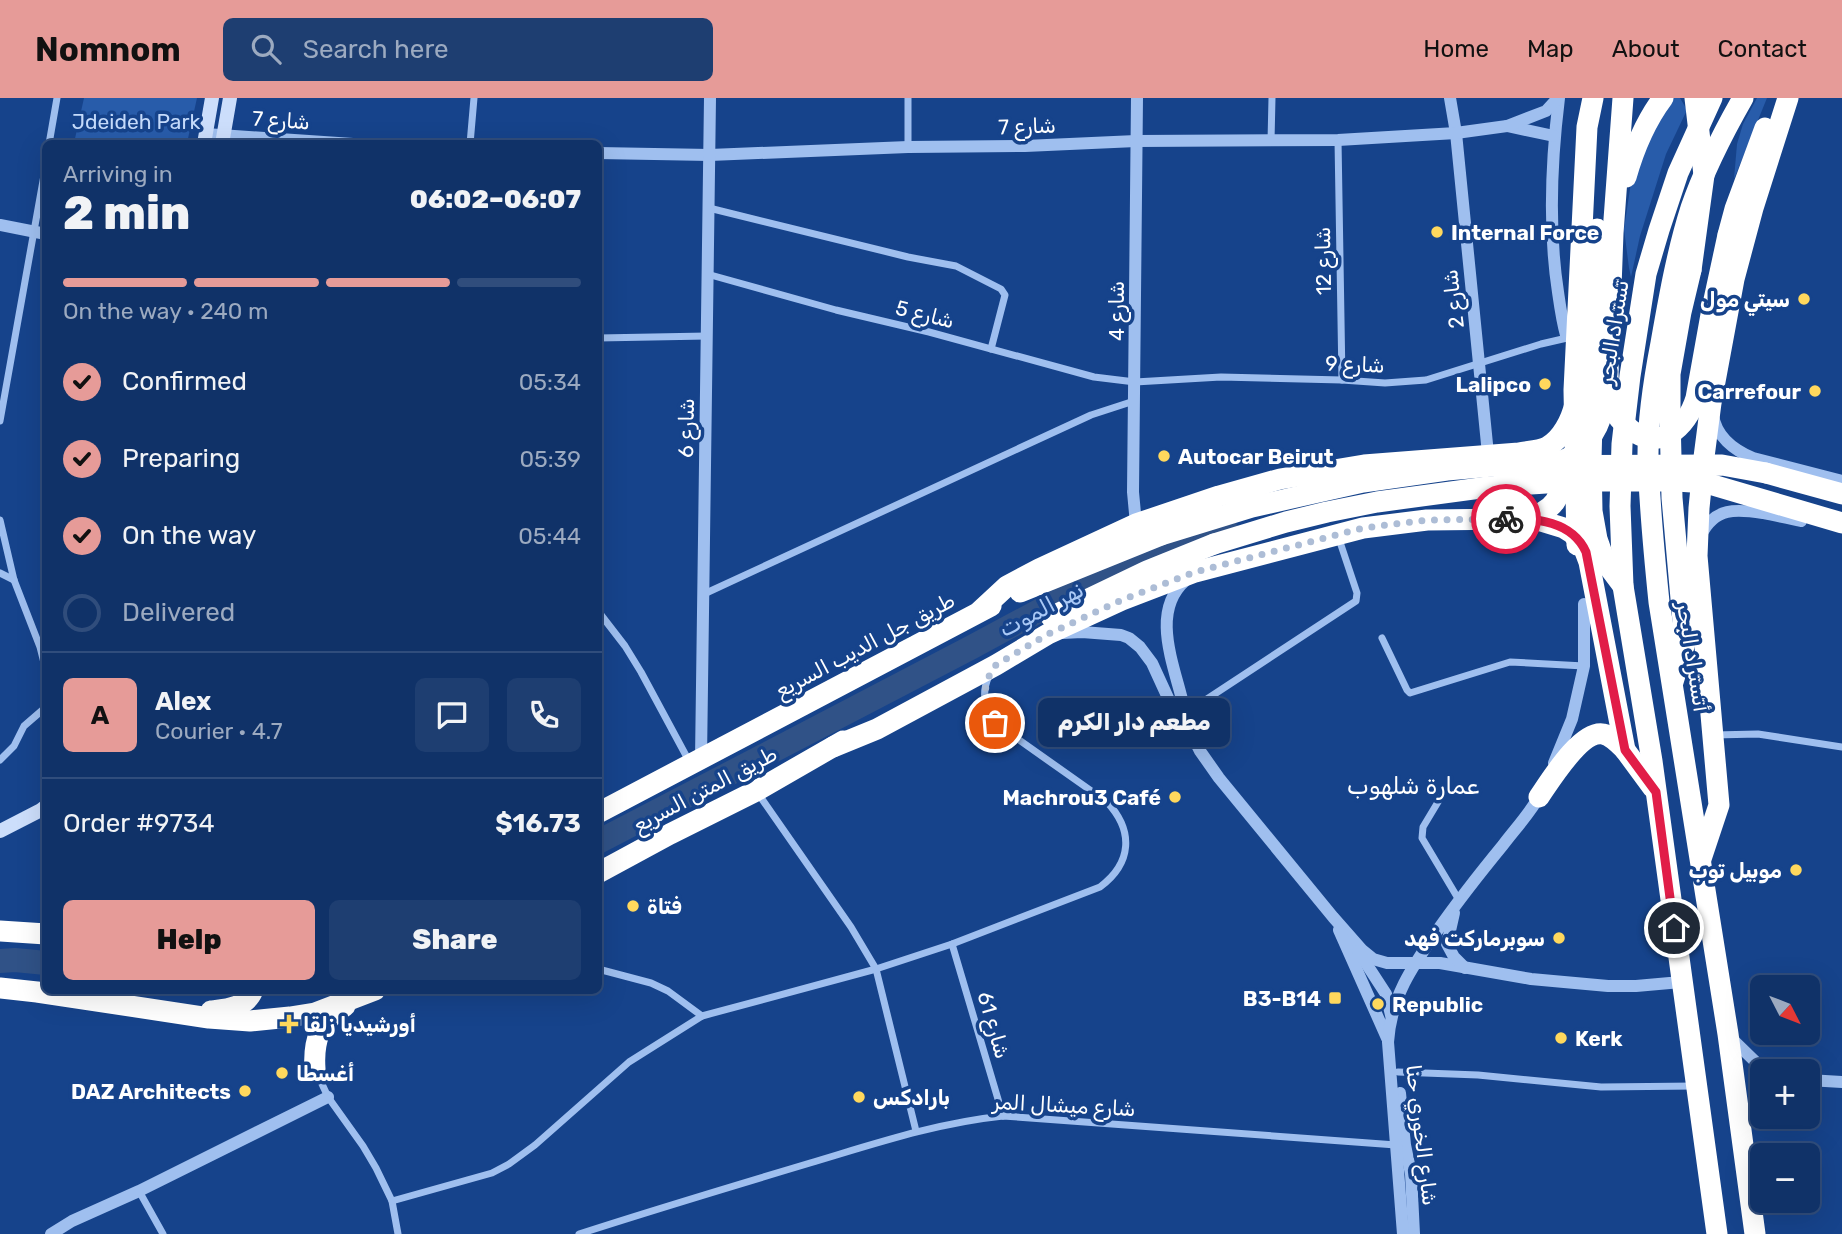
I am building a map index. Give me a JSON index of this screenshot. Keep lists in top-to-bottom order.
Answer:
{
  "streets": {
    "highway": [
      "تستراد البحر",
      "طريق جل الديب السريع",
      "أتستراد البحر",
      "طريق المتن السريع"
    ],
    "street": [
      "شارع 7",
      "شارع 12",
      "شارع 2",
      "شارع 4",
      "شارع 5",
      "شارع 9",
      "شارع 6",
      "شارع 61",
      "شارع ميشال المر",
      "شارع الخوري حنا"
    ]
  },
  "crossings": [
    ["شارع 7", "شارع 12"],
    ["شارع 7", "شارع 2"],
    ["شارع 7", "شارع 4"],
    ["شارع 7", "شارع 6"],
    ["شارع 12", "شارع 9"],
    ["شارع 2", "شارع 9"],
    ["شارع 4", "شارع 5"],
    ["شارع 4", "شارع 9"],
    ["شارع 5", "شارع 9"],
    ["شارع 5", "شارع 6"],
    ["شارع 6", "طريق جل الديب السريع"],
    ["شارع 61", "شارع ميشال المر"],
    ["شارع ميشال المر", "شارع الخوري حنا"]
  ],
  "districts": ["عمارة شلهوب"],
  "water": ["نهر الموت"],
  "parks": ["Jdeideh Park"],
  "places": {
    "other": [
      "Internal Force",
      "سيتي مول",
      "Lalipco",
      "Carrefour",
      "Autocar Beirut",
      "مطعم دار الكرم",
      "Machrou3 Café",
      "موبيل توب",
      "فتاة",
      "سوبرماركت فهد",
      "Republic",
      "Kerk",
      "أغسطا",
      "DAZ Architects",
      "بارادكس"
    ],
    "transit": ["B3-B14"],
    "health": ["أورشيديا زلقا"]
  },
  "north": "bottom right",
  "page": {
    "header": "Nomnom",
    "search": "Search here",
    "nav": [
      "Home",
      "Map",
      "About",
      "Contact"
    ],
    "heading": ["2 min", "Arriving in", "06:02–06:07"],
    "panel": [
      "Alex",
      "Courier · 4.7",
      "Order #9734",
      "$16.73"
    ],
    "bar": "On the way · 240 m",
    "list": [
      ["Confirmed", "05:34"],
      ["Preparing", "05:39"],
      ["On the way", "05:44"],
      "Delivered"
    ],
    "round": "A",
    "bubble": "مطعم دار الكرم",
    "buttons": ["Help", "Share"],
    "map_buttons": ["+", "−"]
  }
}
